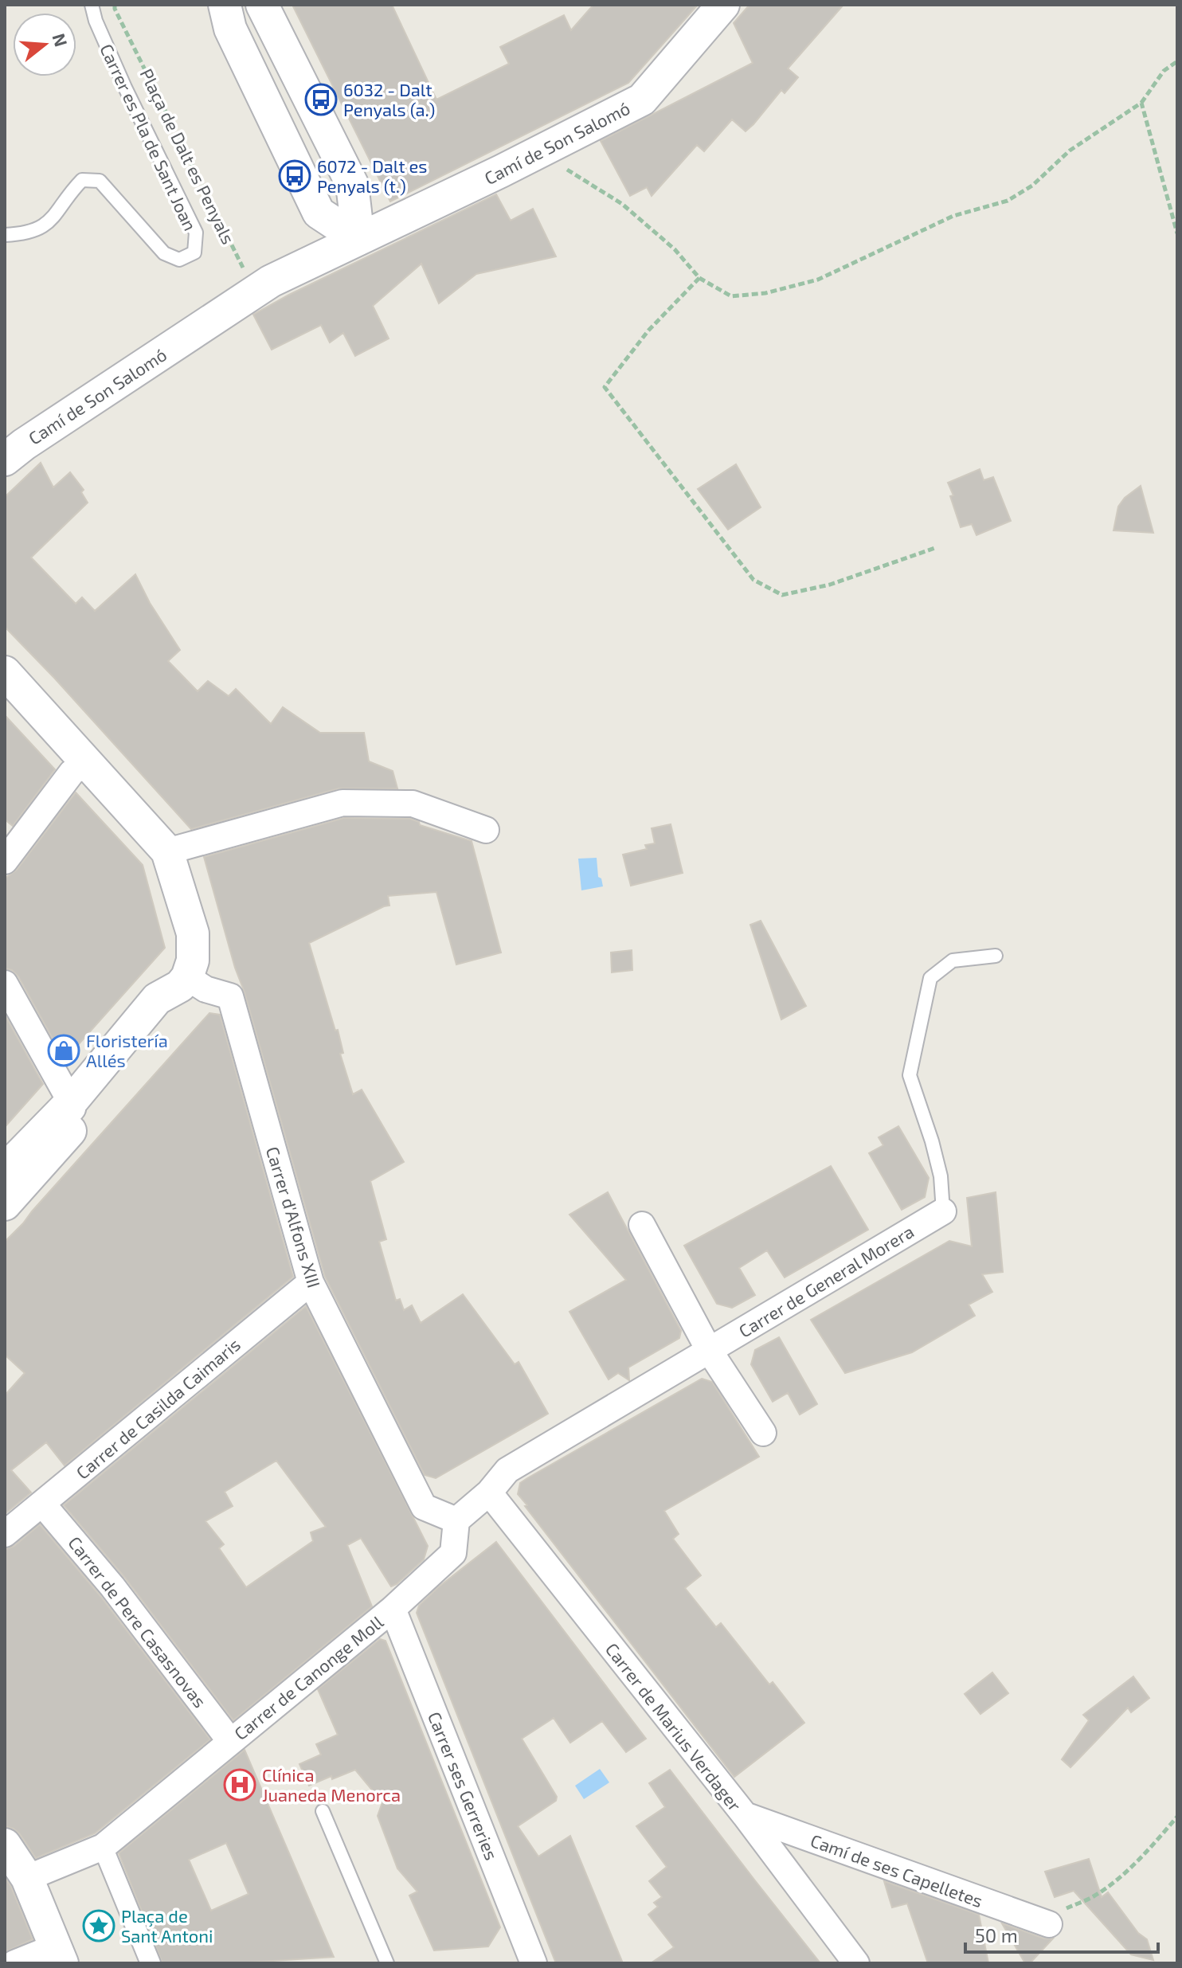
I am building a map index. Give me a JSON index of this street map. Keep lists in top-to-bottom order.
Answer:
{
  "streets": {
    "street": [
      "Camí de Son Salomó",
      "Carrer d'Alfons XIII",
      "Carrer de General Morera",
      "Carrer de Casilda Caimaris",
      "Carrer de Pere Casasnovas",
      "Carrer de Canonge Moll",
      "Carrer de Marius Verdager",
      "Carrer ses Gerreries",
      "Camí de ses Capelletes"
    ],
    "lane": ["Carrer es Pla de Sant Joan"],
    "path": ["Plaça de Dalt es Penyals"]
  },
  "crossings": [
    ["Camí de Son Salomó", "Plaça de Dalt es Penyals"],
    ["Carrer d'Alfons XIII", "Carrer de Casilda Caimaris"],
    ["Carrer d'Alfons XIII", "Carrer de Canonge Moll"],
    ["Carrer de General Morera", "Carrer de Marius Verdager"],
    ["Carrer de Casilda Caimaris", "Carrer de Pere Casasnovas"],
    ["Carrer de Pere Casasnovas", "Carrer de Canonge Moll"],
    ["Carrer de Canonge Moll", "Carrer ses Gerreries"],
    ["Carrer de Marius Verdager", "Camí de ses Capelletes"]
  ],
  "places": {
    "bus stop": ["6032 - Dalt Penyals (a.)", "6072 - Dalt es Penyals (t.)"],
    "shop": ["Floristería Allés"],
    "hospital": ["Clínica Juaneda Menorca"],
    "place": ["Plaça de Sant Antoni"]
  },
  "scale_bar": "50 m",
  "north": "right"
}
